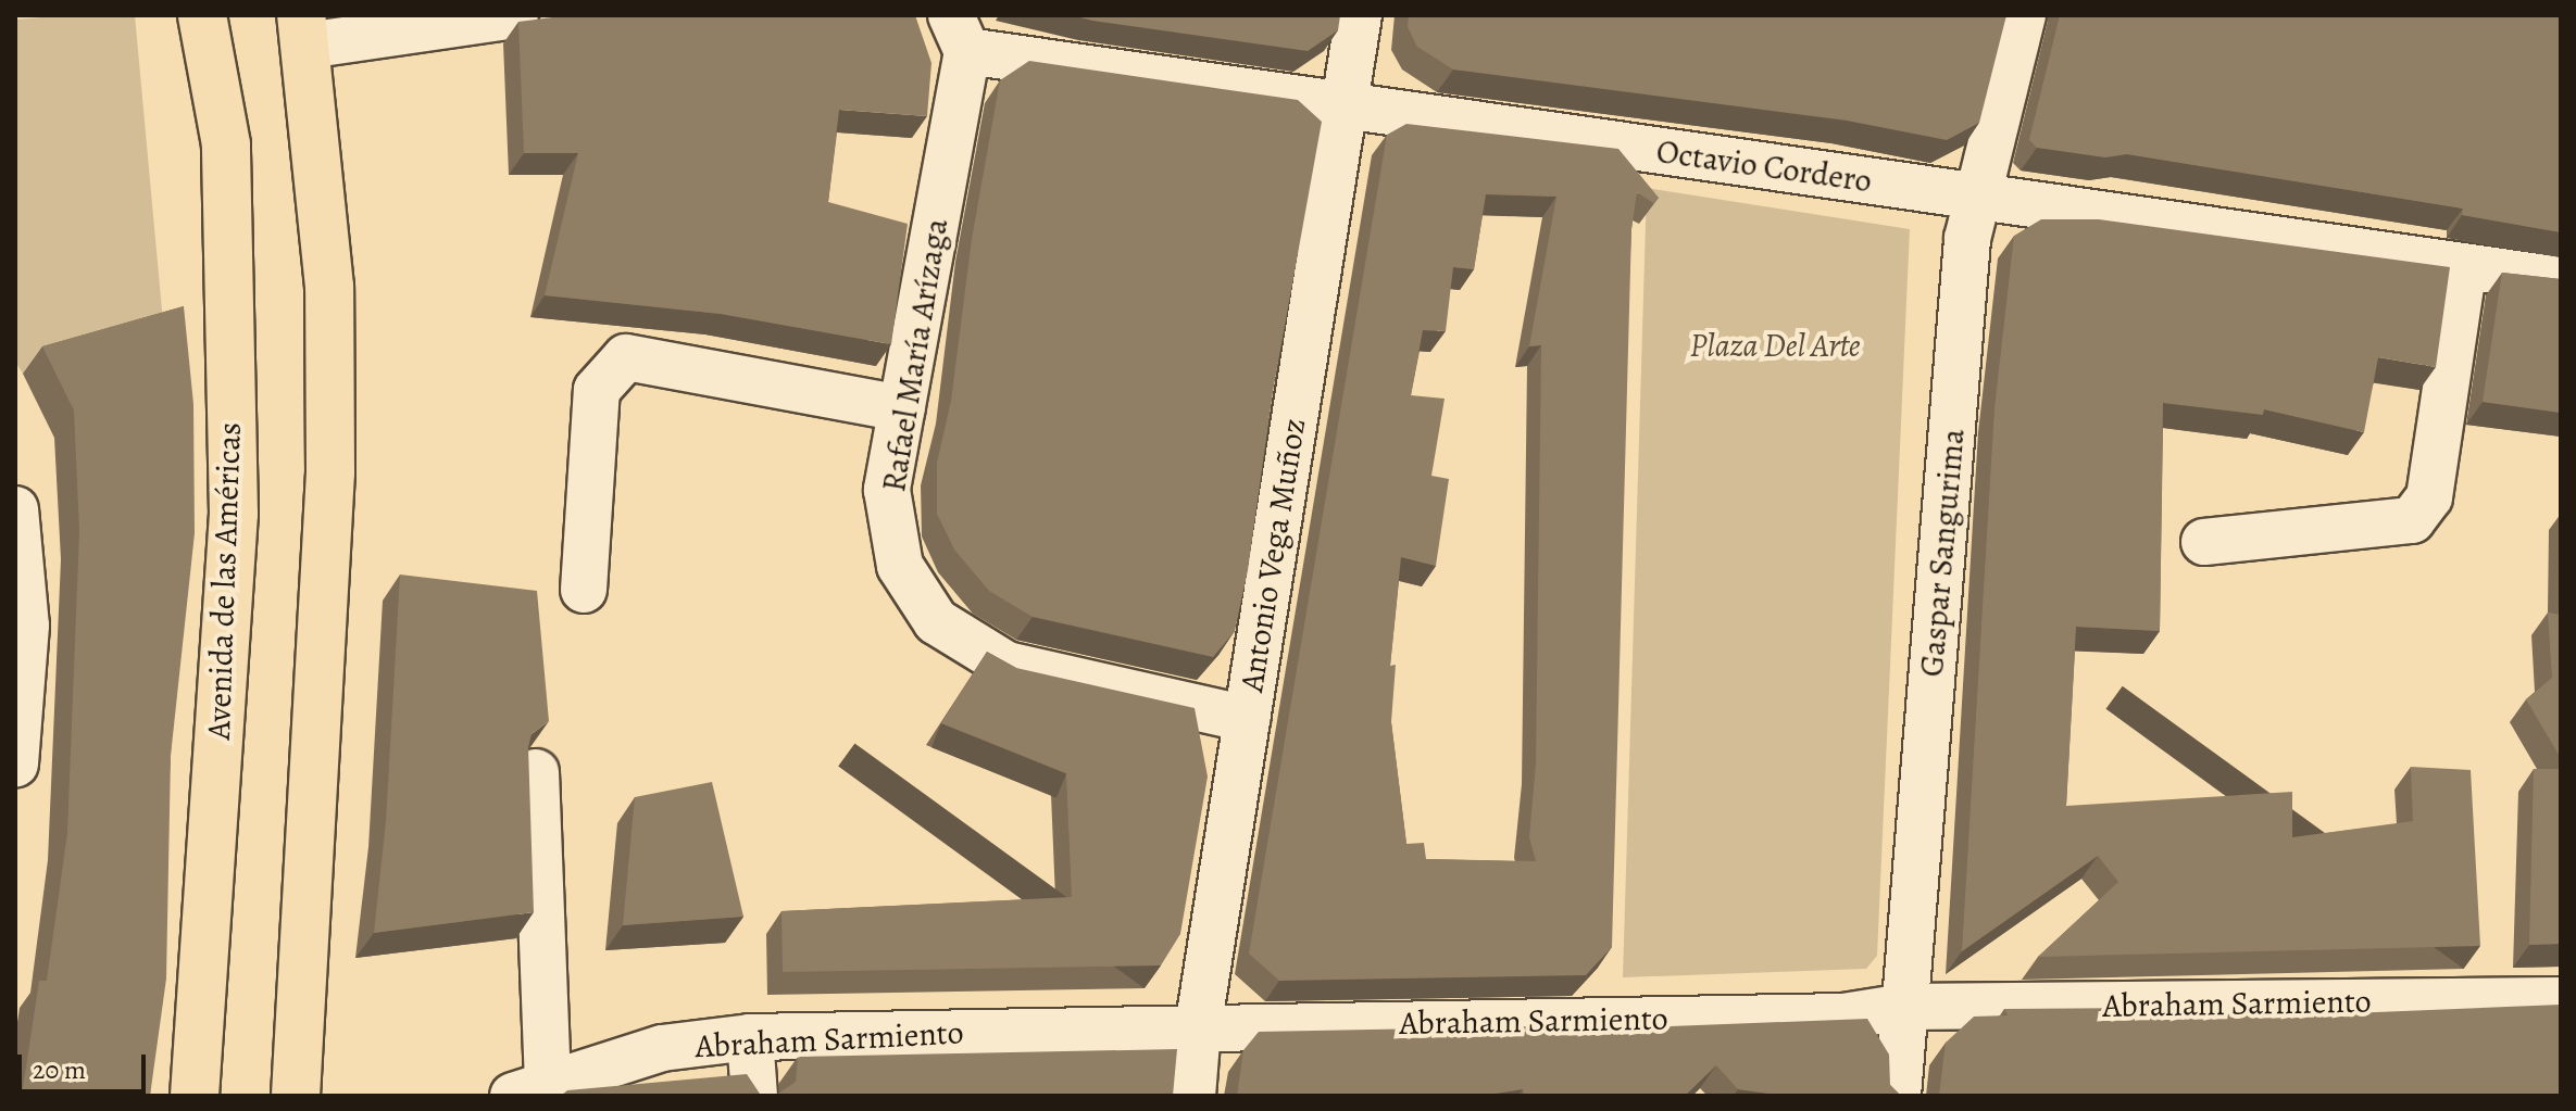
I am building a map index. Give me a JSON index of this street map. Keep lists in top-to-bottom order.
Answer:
{
  "streets": {
    "main road": ["Avenida de las Américas"],
    "street": [
      "Octavio Cordero",
      "Rafael María Arízaga",
      "Gaspar Sangurima",
      "Antonio Vega Muñoz",
      "Abraham Sarmiento"
    ]
  },
  "crossings": [
    ["Octavio Cordero", "Rafael María Arízaga"],
    ["Octavio Cordero", "Gaspar Sangurima"],
    ["Octavio Cordero", "Antonio Vega Muñoz"],
    ["Rafael María Arízaga", "Antonio Vega Muñoz"],
    ["Gaspar Sangurima", "Abraham Sarmiento"],
    ["Antonio Vega Muñoz", "Abraham Sarmiento"]
  ],
  "parks": ["Plaza Del Arte"],
  "scale_bar": "20 m"
}
